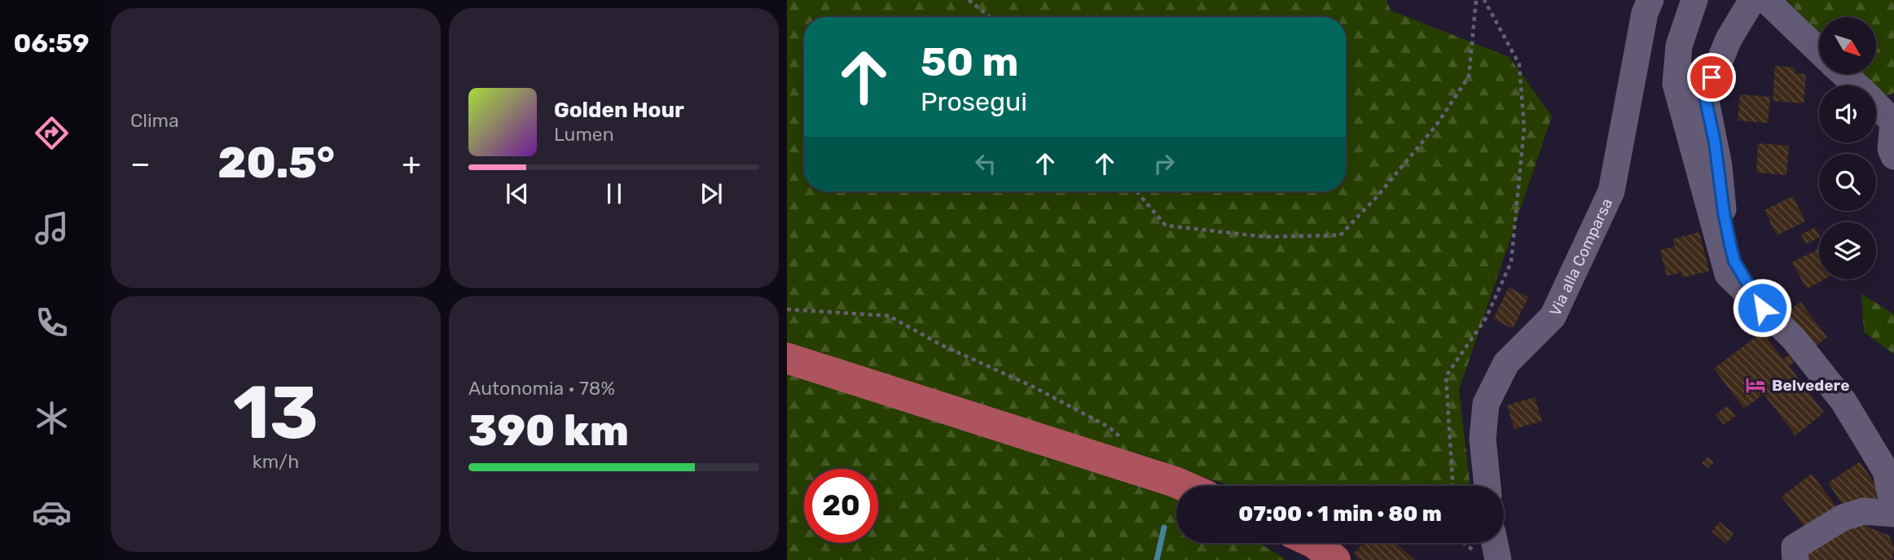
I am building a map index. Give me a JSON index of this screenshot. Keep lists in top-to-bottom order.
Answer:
{
  "streets": {
    "street": ["Via alla Comparsa"]
  },
  "places": {
    "hotel": ["Belvedere"]
  },
  "north": "bottom right",
  "page": {
    "tabs": "06:59",
    "tile": [
      "Clima",
      ["13", "km/h"],
      ["Autonomia · 78%", "390 km"]
    ],
    "turn": ["50 m", "Prosegui"],
    "song": ["Golden Hour", "Lumen"],
    "heat": ["−", "20.5°", "+"],
    "limit": "20",
    "trip": "07:00 · 1 min · 80 m"
  }
}
